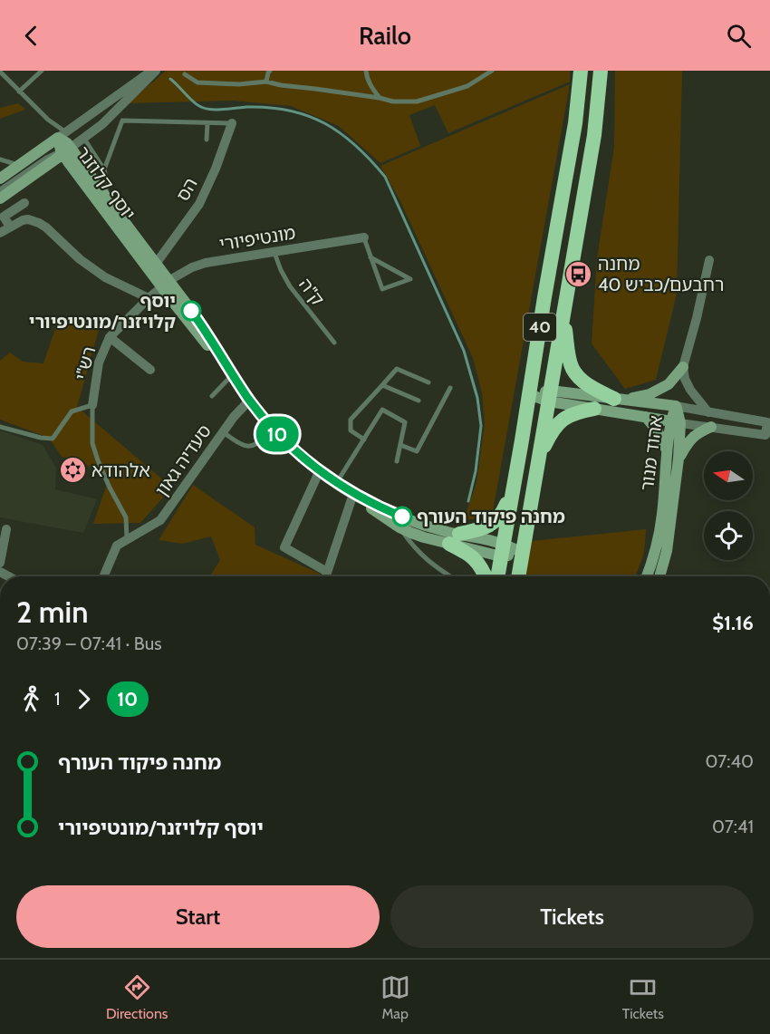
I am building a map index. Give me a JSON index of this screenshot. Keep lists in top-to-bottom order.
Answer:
{
  "streets": {
    "highway": ["40"],
    "main road": ["יוסף קלוזנר", "אהוד מנור"],
    "street": [
      "הס",
      "מונטיפיורי",
      "רש\"י",
      "סעדיה גאון"
    ],
    "lane": ["ק\"ה"]
  },
  "crossings": [
    ["יוסף קלוזנר", "הס"],
    ["יוסף קלוזנר", "מונטיפיורי"],
    ["יוסף קלוזנר", "40"],
    ["יוסף קלוזנר", "רש\"י"],
    ["יוסף קלוזנר", "סעדיה גאון"],
    ["מונטיפיורי", "ק\"ה"],
    ["מונטיפיורי", "רש\"י"]
  ],
  "places": {
    "bus stop": ["מחנה רחבעם/כביש 40"],
    "other": ["יוסף קלויזנר/מונטיפיורי", "מחנה פיקוד העורף"],
    "synagogue": ["אלהודא"]
  },
  "lines": ["bus line 10"],
  "north": "left",
  "page": {
    "header": "Railo",
    "on_map": "10",
    "heading": ["2 min", "07:39 – 07:41 · Bus", "$1.16"],
    "legs": ["1", "10"],
    "list": [
      {
        "name": "מחנה פיקוד העורף",
        "value": "07:40"
      },
      {
        "name": "יוסף קלויזנר/מונטיפיורי",
        "value": "07:41"
      }
    ],
    "buttons": ["Start", "Tickets"],
    "tabs": ["Directions", "Map", "Tickets"]
  }
}
